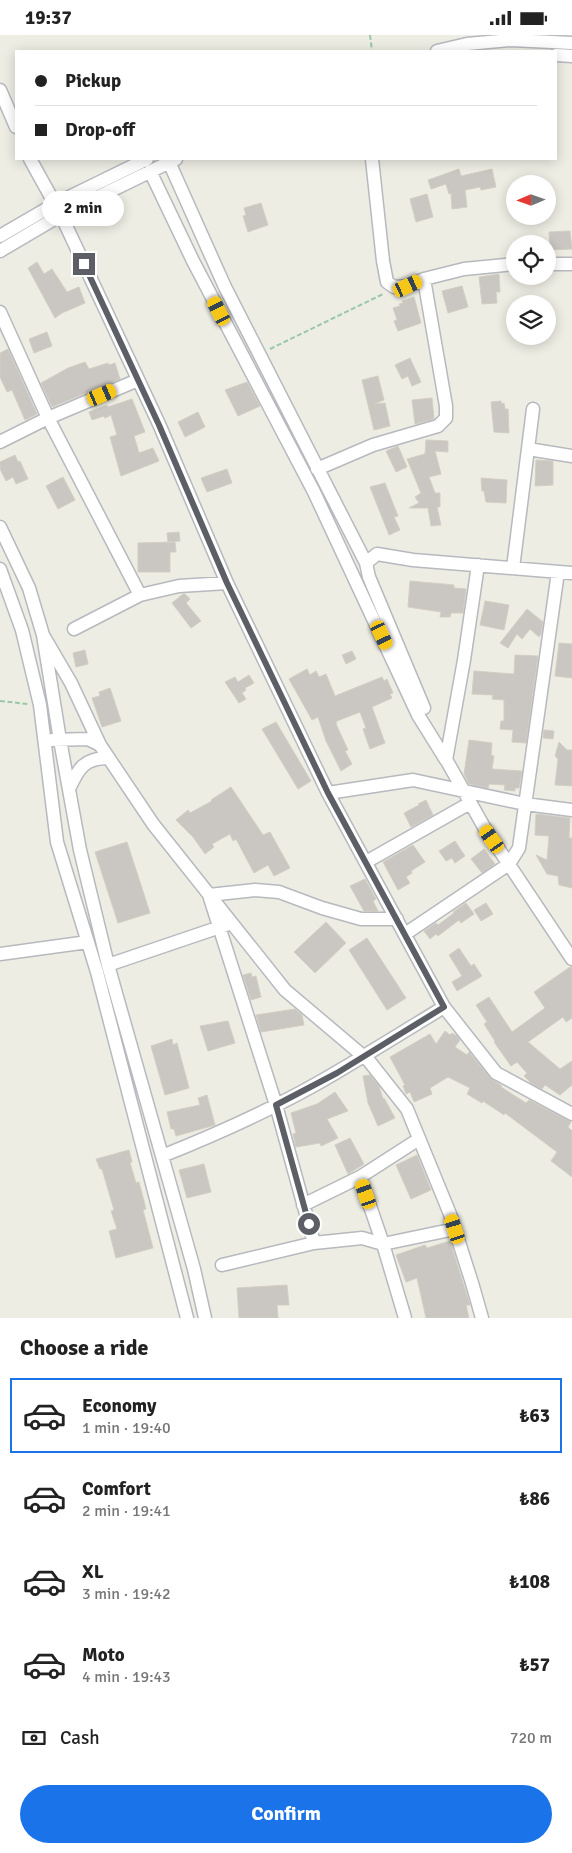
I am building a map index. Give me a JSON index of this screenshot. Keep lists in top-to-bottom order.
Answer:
{
  "north": "left",
  "page": {
    "status": "19:37",
    "banner": ["Pickup", "Drop-off"],
    "bubble": "2 min",
    "heading": "Choose a ride",
    "list": [
      {
        "name": "Economy",
        "note": "1 min · 19:40",
        "value": "₺63"
      },
      {
        "name": "Comfort",
        "note": "2 min · 19:41",
        "value": "₺86"
      },
      {
        "name": "XL",
        "note": "3 min · 19:42",
        "value": "₺108"
      },
      {
        "name": "Moto",
        "note": "4 min · 19:43",
        "value": "₺57"
      }
    ],
    "pay": ["Cash", "720 m"],
    "buttons": "Confirm"
  }
}
